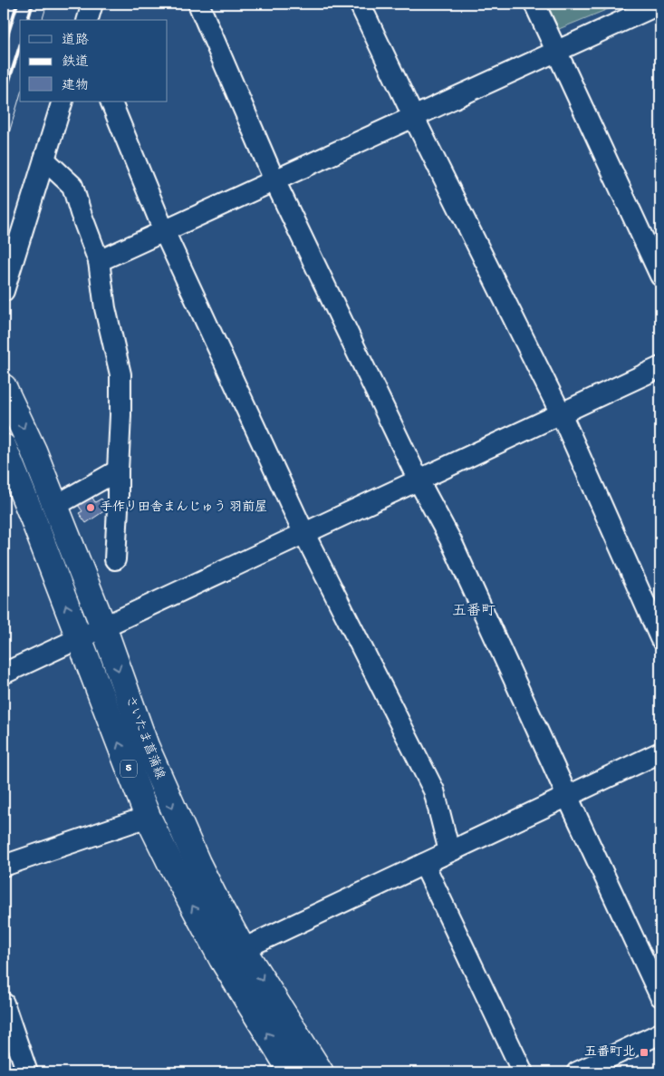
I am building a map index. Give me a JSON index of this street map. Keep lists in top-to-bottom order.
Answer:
{
  "streets": {
    "main road": ["さいたま菖蒲線", "5"]
  },
  "districts": ["五番町"],
  "places": {
    "other": ["手作り田舎まんじゅう 羽前屋"],
    "transit": ["五番町北"]
  },
  "legend": ["道路", "鉄道", "建物"]
}
